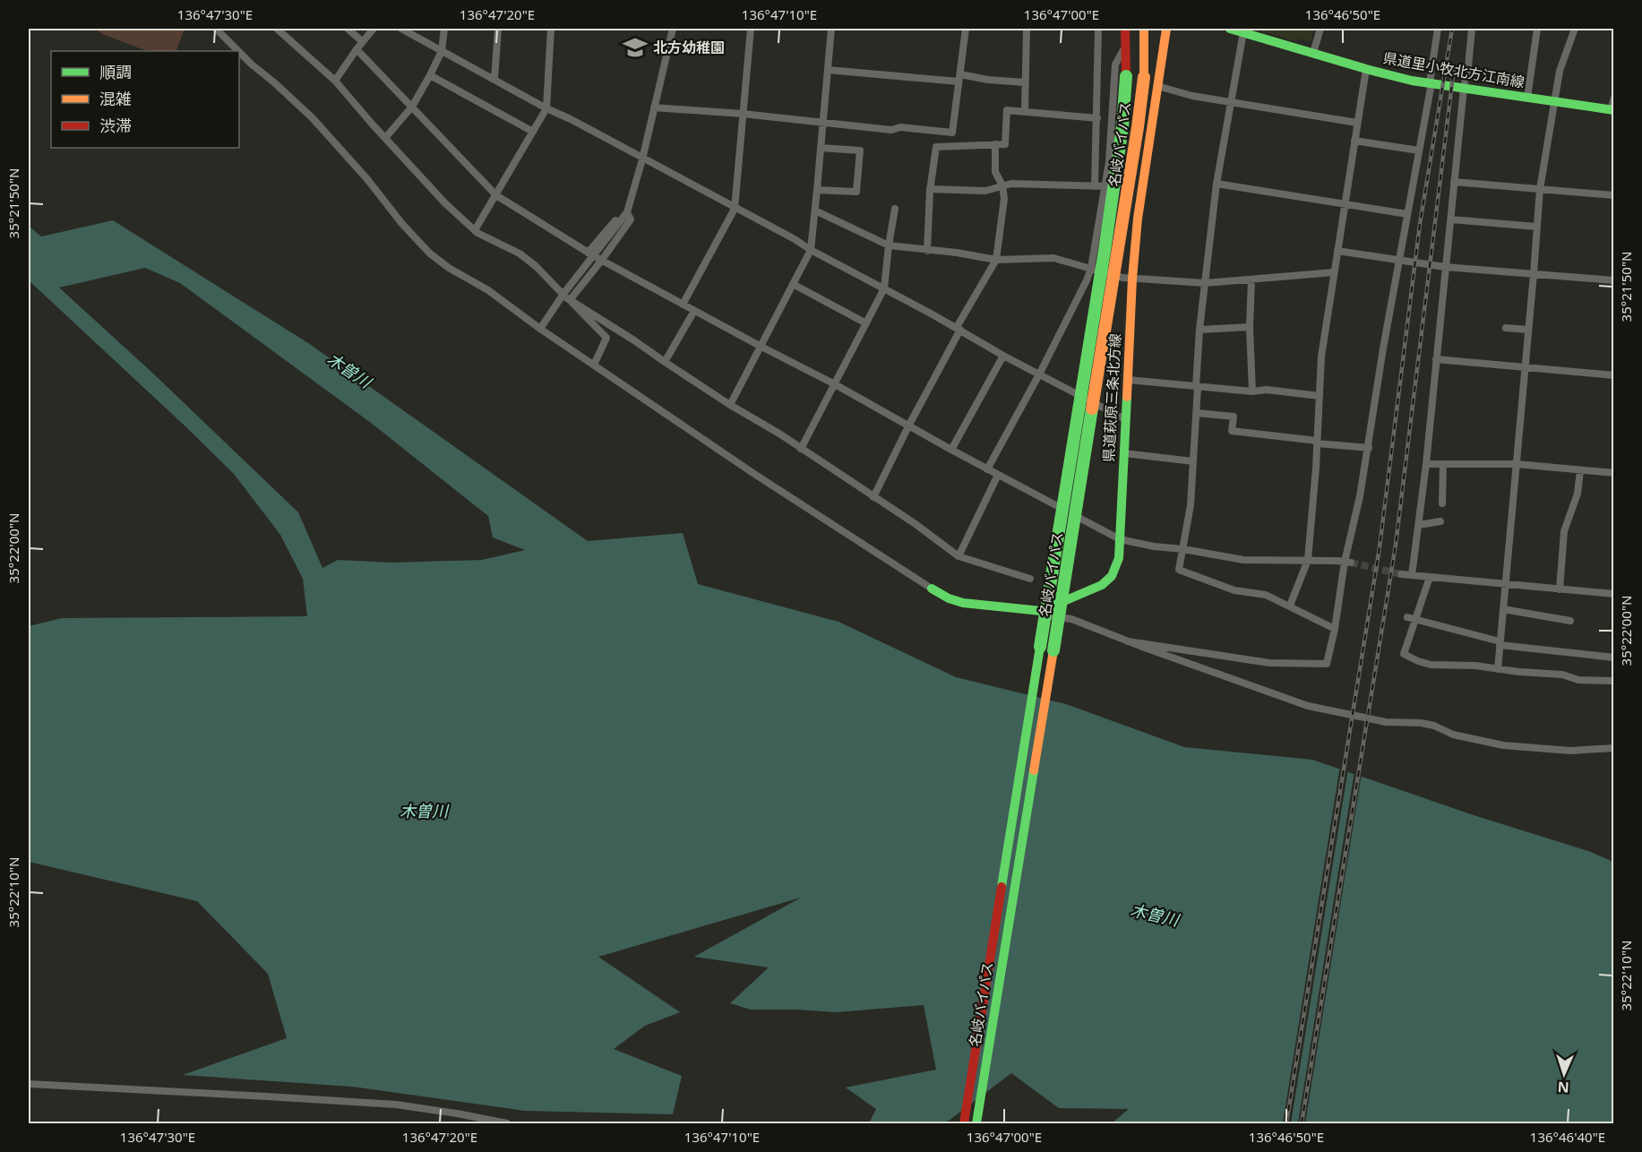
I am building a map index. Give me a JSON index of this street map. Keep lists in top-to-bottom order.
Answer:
{
  "streets": {
    "main road": ["県道里小牧北方江南線", "名岐バイパス", "県道萩原三条北方線"]
  },
  "water": ["木曽川"],
  "places": {
    "school or university": ["北方幼稚園"]
  },
  "legend": ["順調", "混雑", "渋滞"],
  "north": "bottom",
  "coordinates": [
    "136°47'30\"E",
    "136°47'20\"E",
    "136°47'10\"E",
    "136°47'00\"E",
    "136°46'50\"E",
    "35°21'50\"N",
    "35°22'00\"N",
    "35°22'10\"N",
    "136°46'40\"E"
  ]
}
